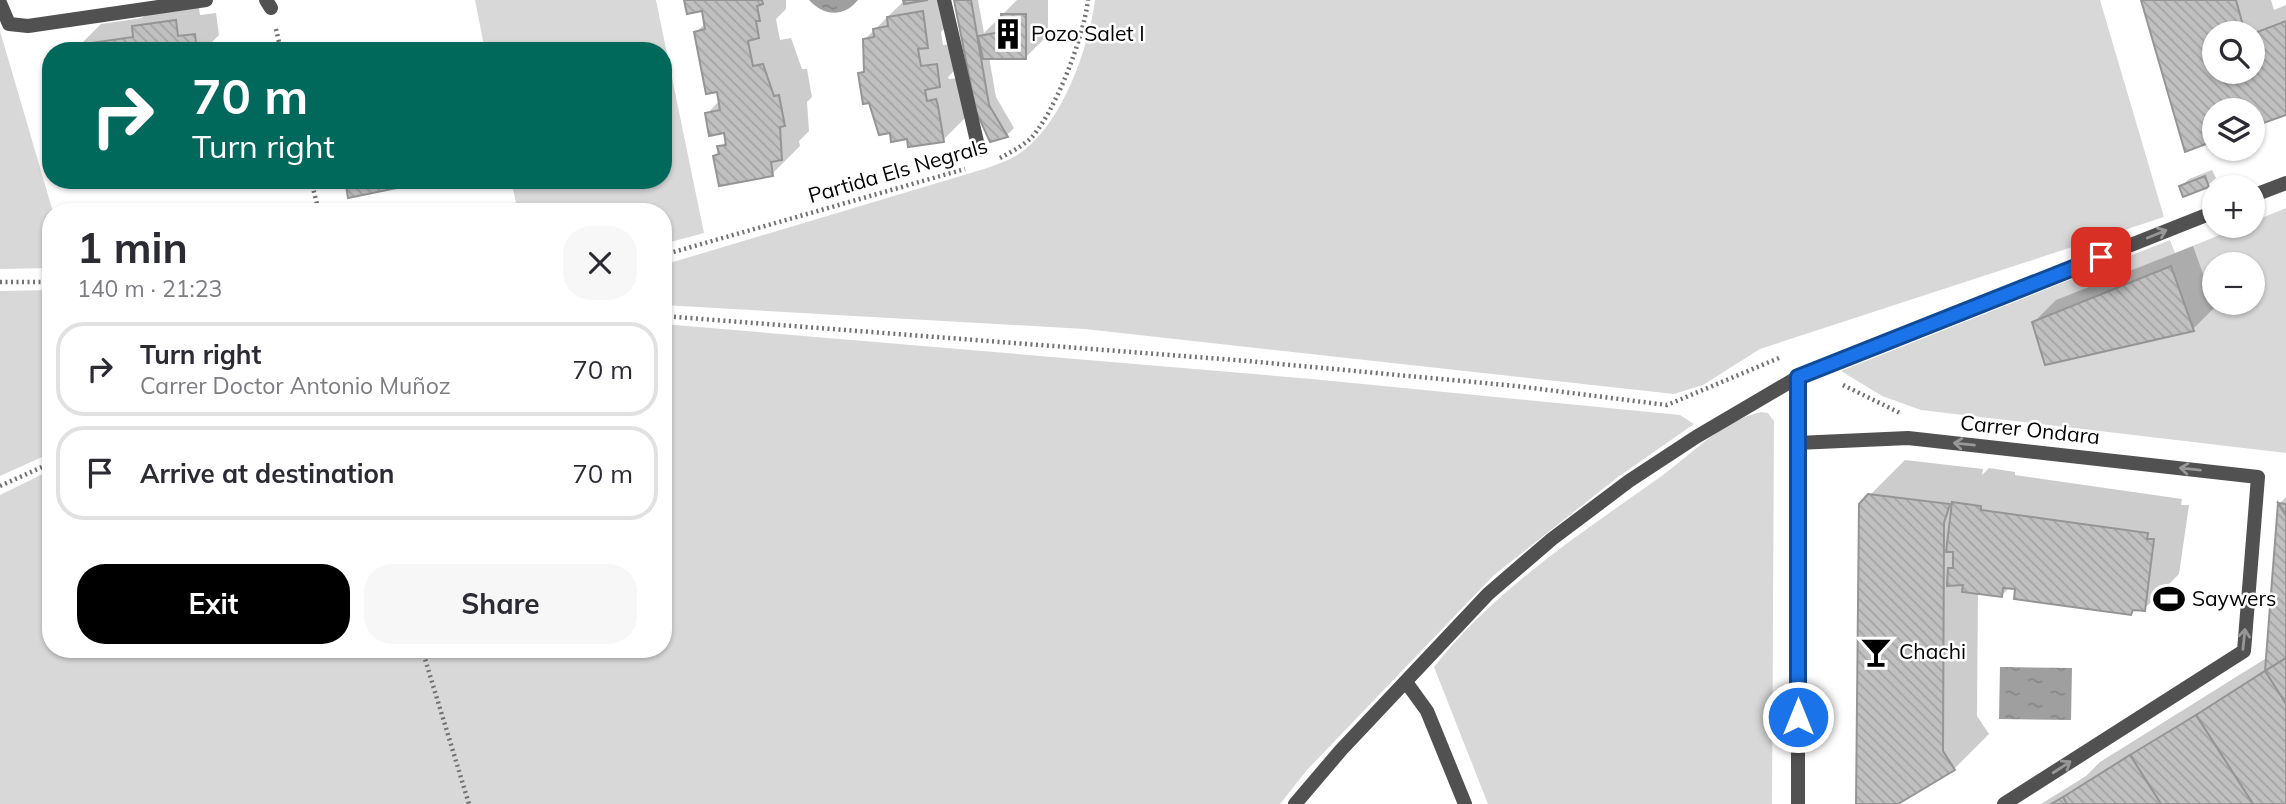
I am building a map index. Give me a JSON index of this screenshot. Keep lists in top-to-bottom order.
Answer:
{
  "streets": {
    "street": ["Carrer Ondara"],
    "path": ["Partida Els Negrals"]
  },
  "places": {
    "building": ["Pozo Salet I"],
    "sports": ["Saywers"],
    "bar": ["Chachi"]
  },
  "page": {
    "map_buttons": ["+", "−"],
    "turn": ["70 m", "Turn right"],
    "heading": ["1 min", "140 m · 21:23"],
    "list": [
      {
        "name": "Turn right",
        "note": "Carrer Doctor Antonio Muñoz",
        "value": "70 m"
      },
      {
        "name": "Arrive at destination",
        "value": "70 m"
      }
    ],
    "buttons": ["Exit", "Share"]
  }
}
